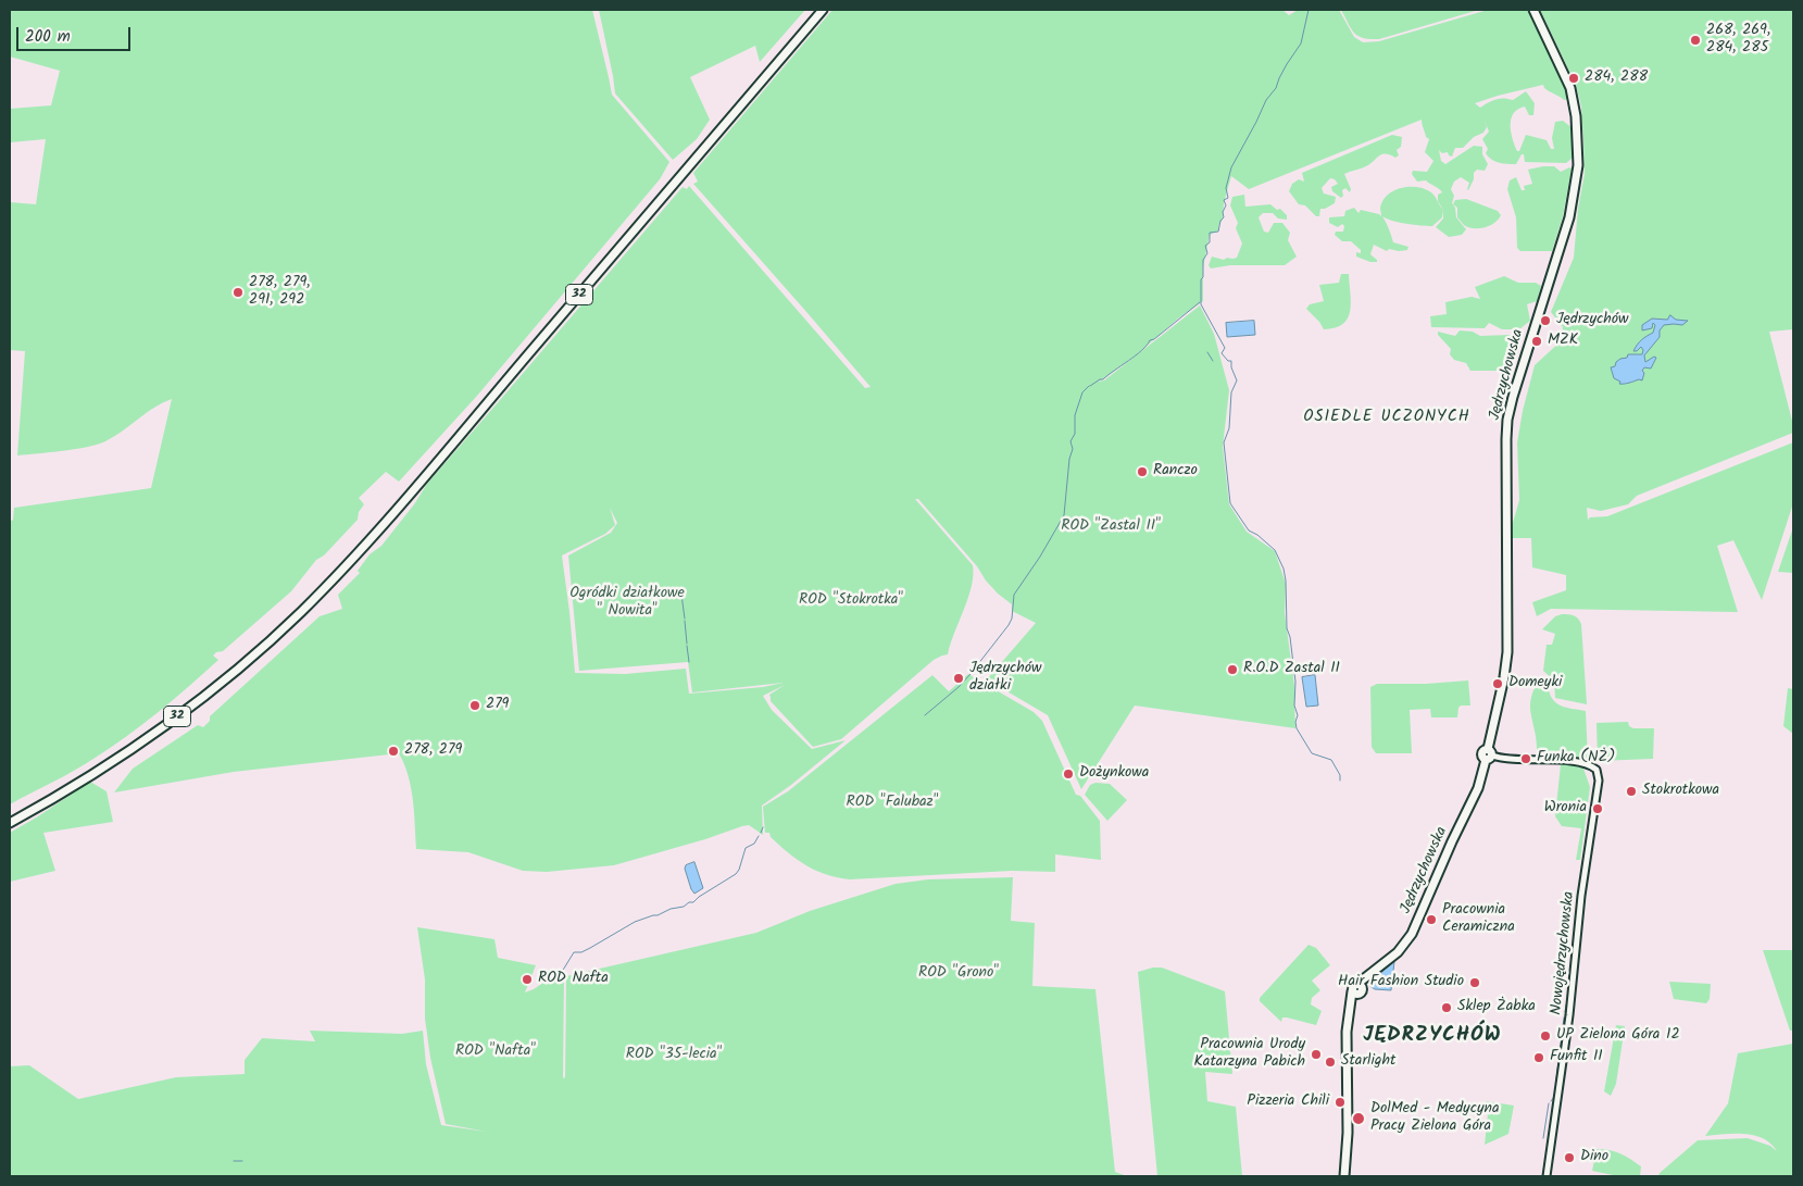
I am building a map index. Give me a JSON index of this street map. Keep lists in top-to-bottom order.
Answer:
{
  "streets": {
    "main road": ["32", "Jędrzychowska"],
    "street": ["Nowojędrzychowska"]
  },
  "crossings": [
    ["Jędrzychowska", "Nowojędrzychowska"]
  ],
  "districts": ["OSIEDLE UCZONYCH", "JĘDRZYCHÓW"],
  "parks": [
    "ROD \"Zastal II\"",
    "Ogródki działkowe \" Nowita\"",
    "ROD \"Stokrotka\"",
    "ROD \"Falubaz\"",
    "ROD \"Grono\"",
    "ROD \"Nafta\"",
    "ROD \"35-lecia\""
  ],
  "places": [
    "268, 269, 284, 285",
    "284, 288",
    "278, 279, 291, 292",
    "Jędrzychów",
    "MZK",
    "Ranczo",
    "R.O.D Zastal II",
    "Jędrzychów działki",
    "Domeyki",
    "279",
    "278, 279",
    "Funka (NŻ)",
    "Dożynkowa",
    "Stokrotkowa",
    "Wronia",
    "Pracownia Ceramiczna",
    "ROD Nafta",
    "Hair Fashion Studio",
    "Sklep Żabka",
    "UP Zielona Góra 12",
    "Pracownia Urody Katarzyna Pabich",
    "Funfit II",
    "Starlight",
    "Pizzeria Chili",
    "DolMed - Medycyna Pracy Zielona Góra",
    "Dino"
  ],
  "scale_bar": "200 m"
}
